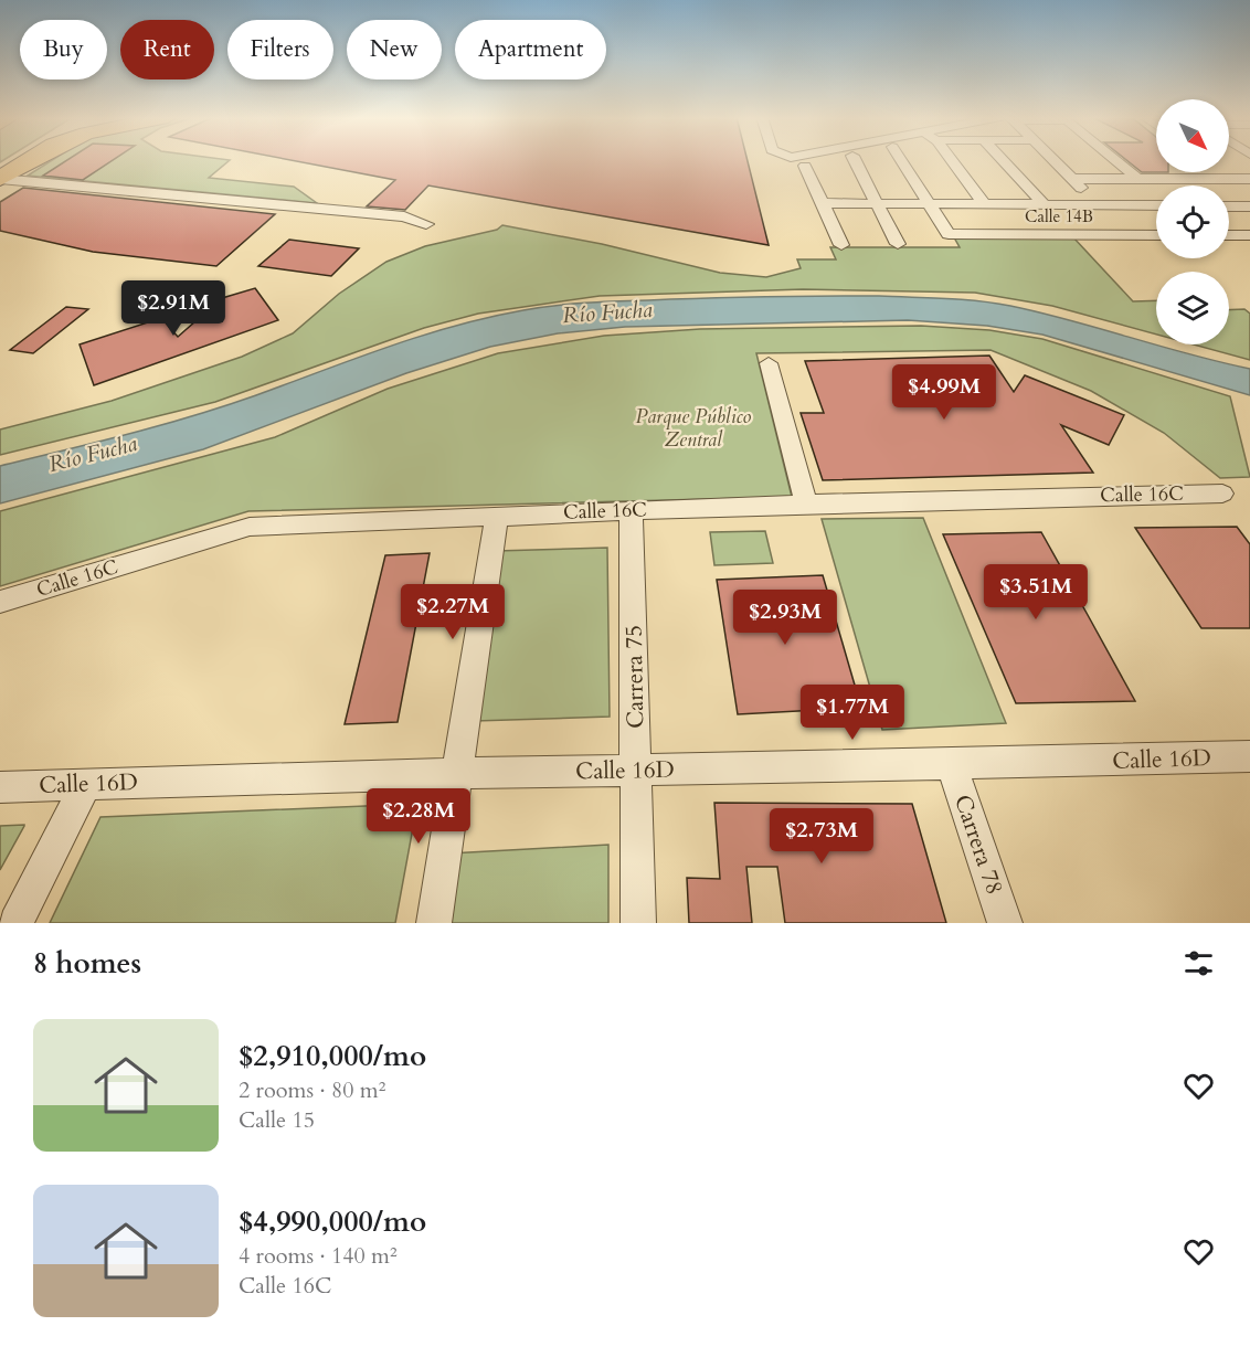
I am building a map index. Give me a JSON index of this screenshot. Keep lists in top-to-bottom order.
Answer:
{
  "streets": {
    "street": [
      "Calle 14B",
      "Calle 16C",
      "Carrera 75",
      "Calle 16D",
      "Carrera 78"
    ]
  },
  "crossings": [
    ["Calle 16C", "Carrera 75"],
    ["Carrera 75", "Calle 16D"],
    ["Calle 16D", "Carrera 78"]
  ],
  "water": ["Río Fucha"],
  "parks": ["Parque Público Zentral"],
  "north": "bottom right",
  "page": {
    "chip": [
      "Buy",
      "Rent",
      "Filters",
      "New",
      "Apartment"
    ],
    "price": [
      "$2.91M",
      "$4.99M",
      "$3.51M",
      "$2.27M",
      "$2.93M",
      "$1.77M",
      "$2.28M",
      "$2.73M"
    ],
    "heading": "8 homes",
    "list": [
      {
        "name": "$2,910,000/mo",
        "note": "2 rooms · 80 m² · Calle 15"
      },
      {
        "name": "$4,990,000/mo",
        "note": "4 rooms · 140 m² · Calle 16C"
      }
    ]
  }
}
